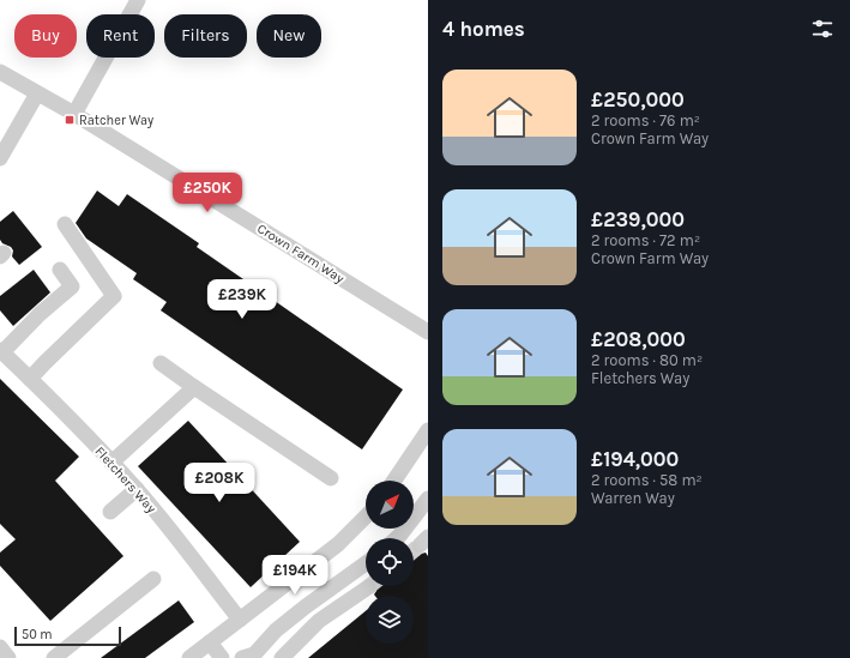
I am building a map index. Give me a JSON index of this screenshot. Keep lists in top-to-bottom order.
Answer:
{
  "streets": {
    "street": ["Crown Farm Way", "Fletchers Way"]
  },
  "places": {
    "transit": ["Ratcher Way"]
  },
  "scale_bar": "50 m",
  "north": "top right",
  "page": {
    "heading": "4 homes",
    "chip": [
      "Buy",
      "Rent",
      "Filters",
      "New"
    ],
    "list": [
      {
        "name": "£250,000",
        "note": "2 rooms · 76 m² · Crown Farm Way"
      },
      {
        "name": "£239,000",
        "note": "2 rooms · 72 m² · Crown Farm Way"
      },
      {
        "name": "£208,000",
        "note": "2 rooms · 80 m² · Fletchers Way"
      },
      {
        "name": "£194,000",
        "note": "2 rooms · 58 m² · Warren Way"
      }
    ],
    "price": [
      "£250K",
      "£239K",
      "£208K",
      "£194K"
    ],
    "scale": "50 m"
  }
}
